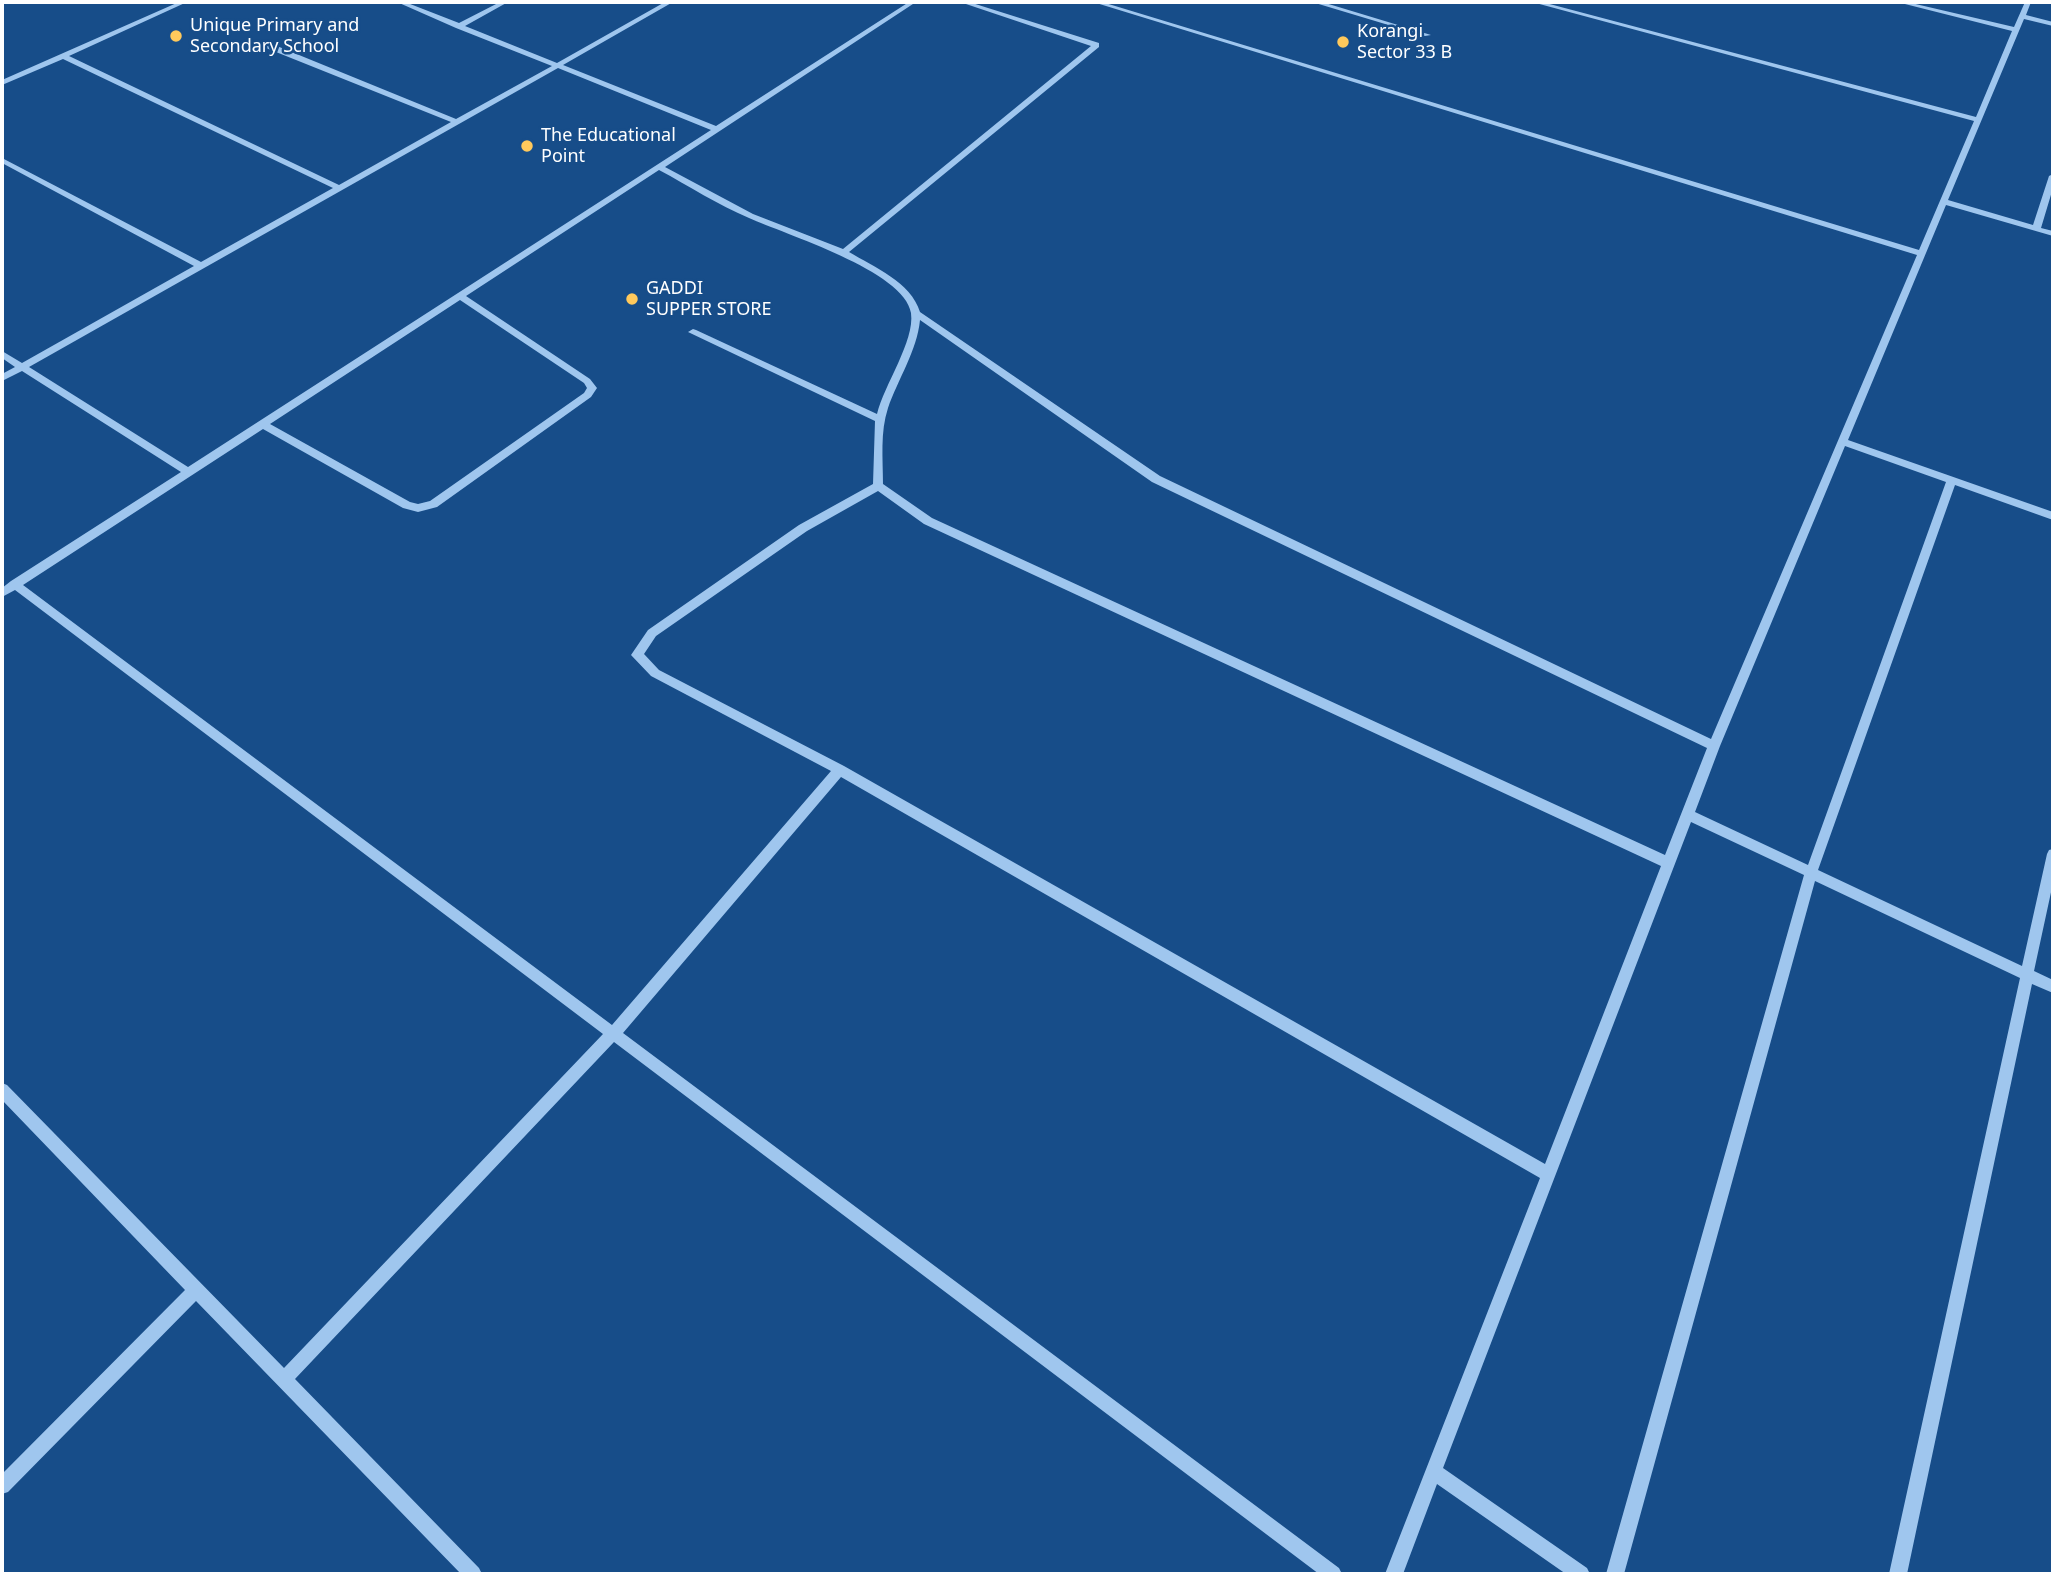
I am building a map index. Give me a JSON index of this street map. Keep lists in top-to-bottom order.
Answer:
{
  "places": [
    "Unique Primary and Secondary School",
    "Korangi Sector 33 B",
    "The Educational Point",
    "GADDI SUPPER STORE"
  ]
}
